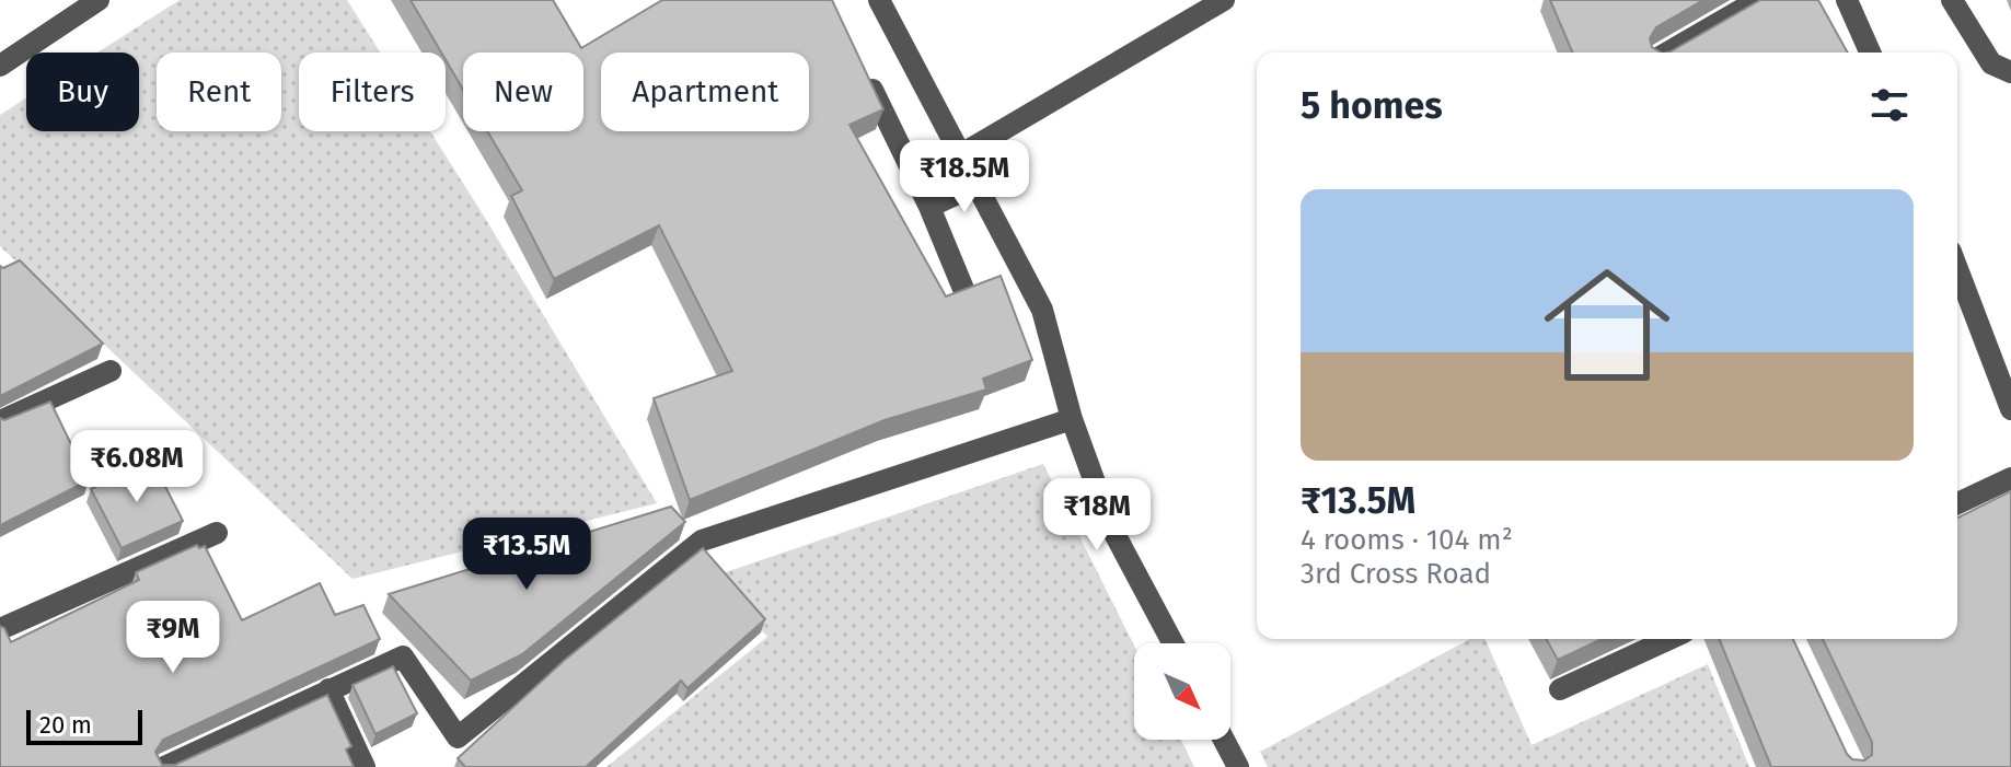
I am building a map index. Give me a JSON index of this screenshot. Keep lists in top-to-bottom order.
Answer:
{
  "scale_bar": "20 m",
  "north": "bottom right",
  "page": {
    "chip": [
      "Buy",
      "Rent",
      "Filters",
      "New",
      "Apartment"
    ],
    "heading": "5 homes",
    "price": [
      "₹18.5M",
      "₹6.08M",
      "₹18M",
      "₹13.5M",
      "₹9M"
    ],
    "list": [
      {
        "name": "₹13.5M",
        "note": "4 rooms · 104 m² · 3rd Cross Road"
      }
    ],
    "scale": "20 m"
  }
}
